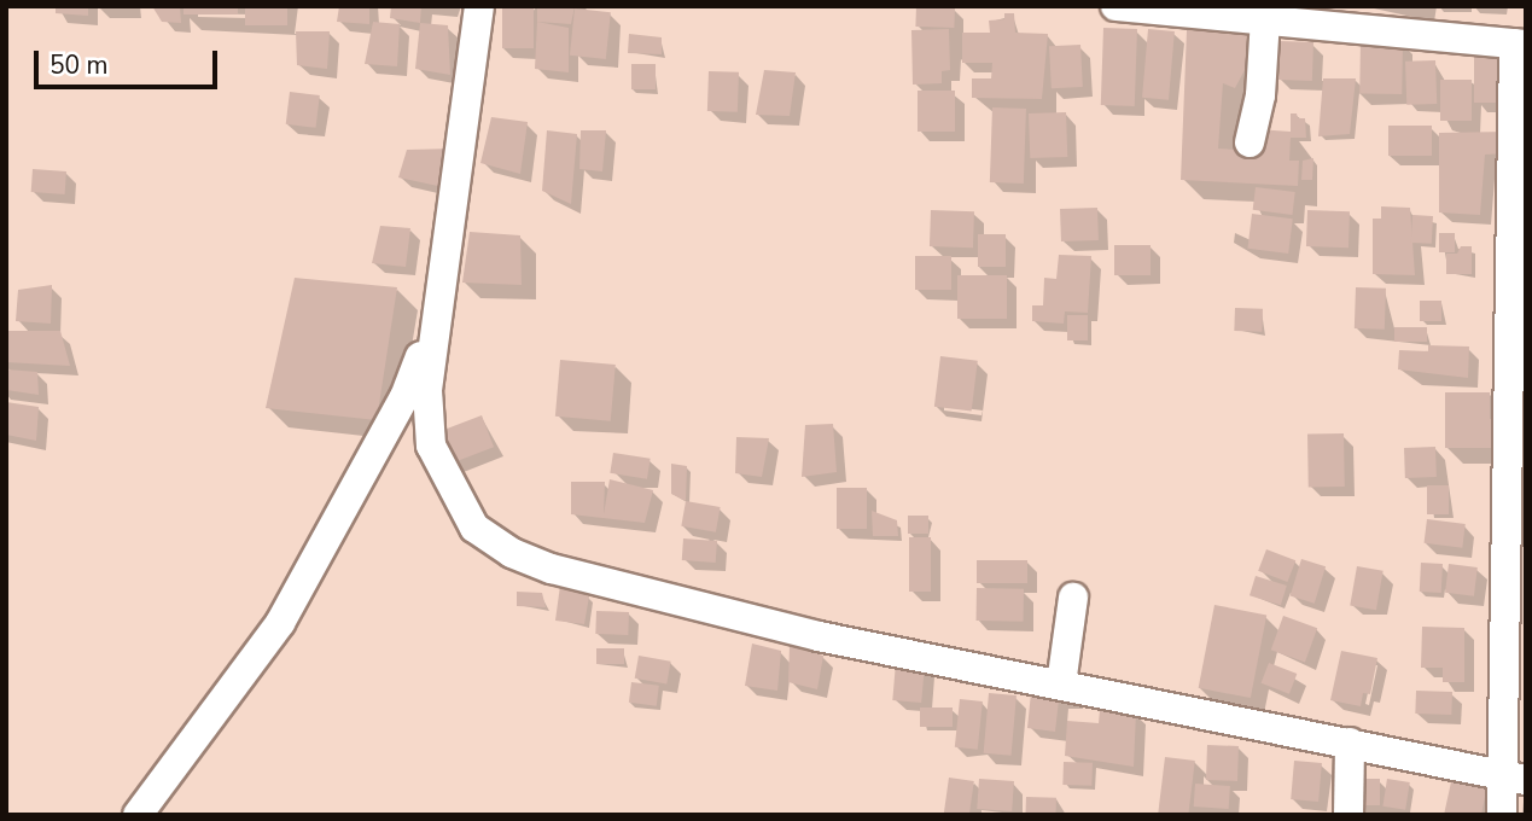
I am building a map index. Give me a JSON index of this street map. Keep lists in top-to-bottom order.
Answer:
{
  "scale_bar": "50 m"
}
